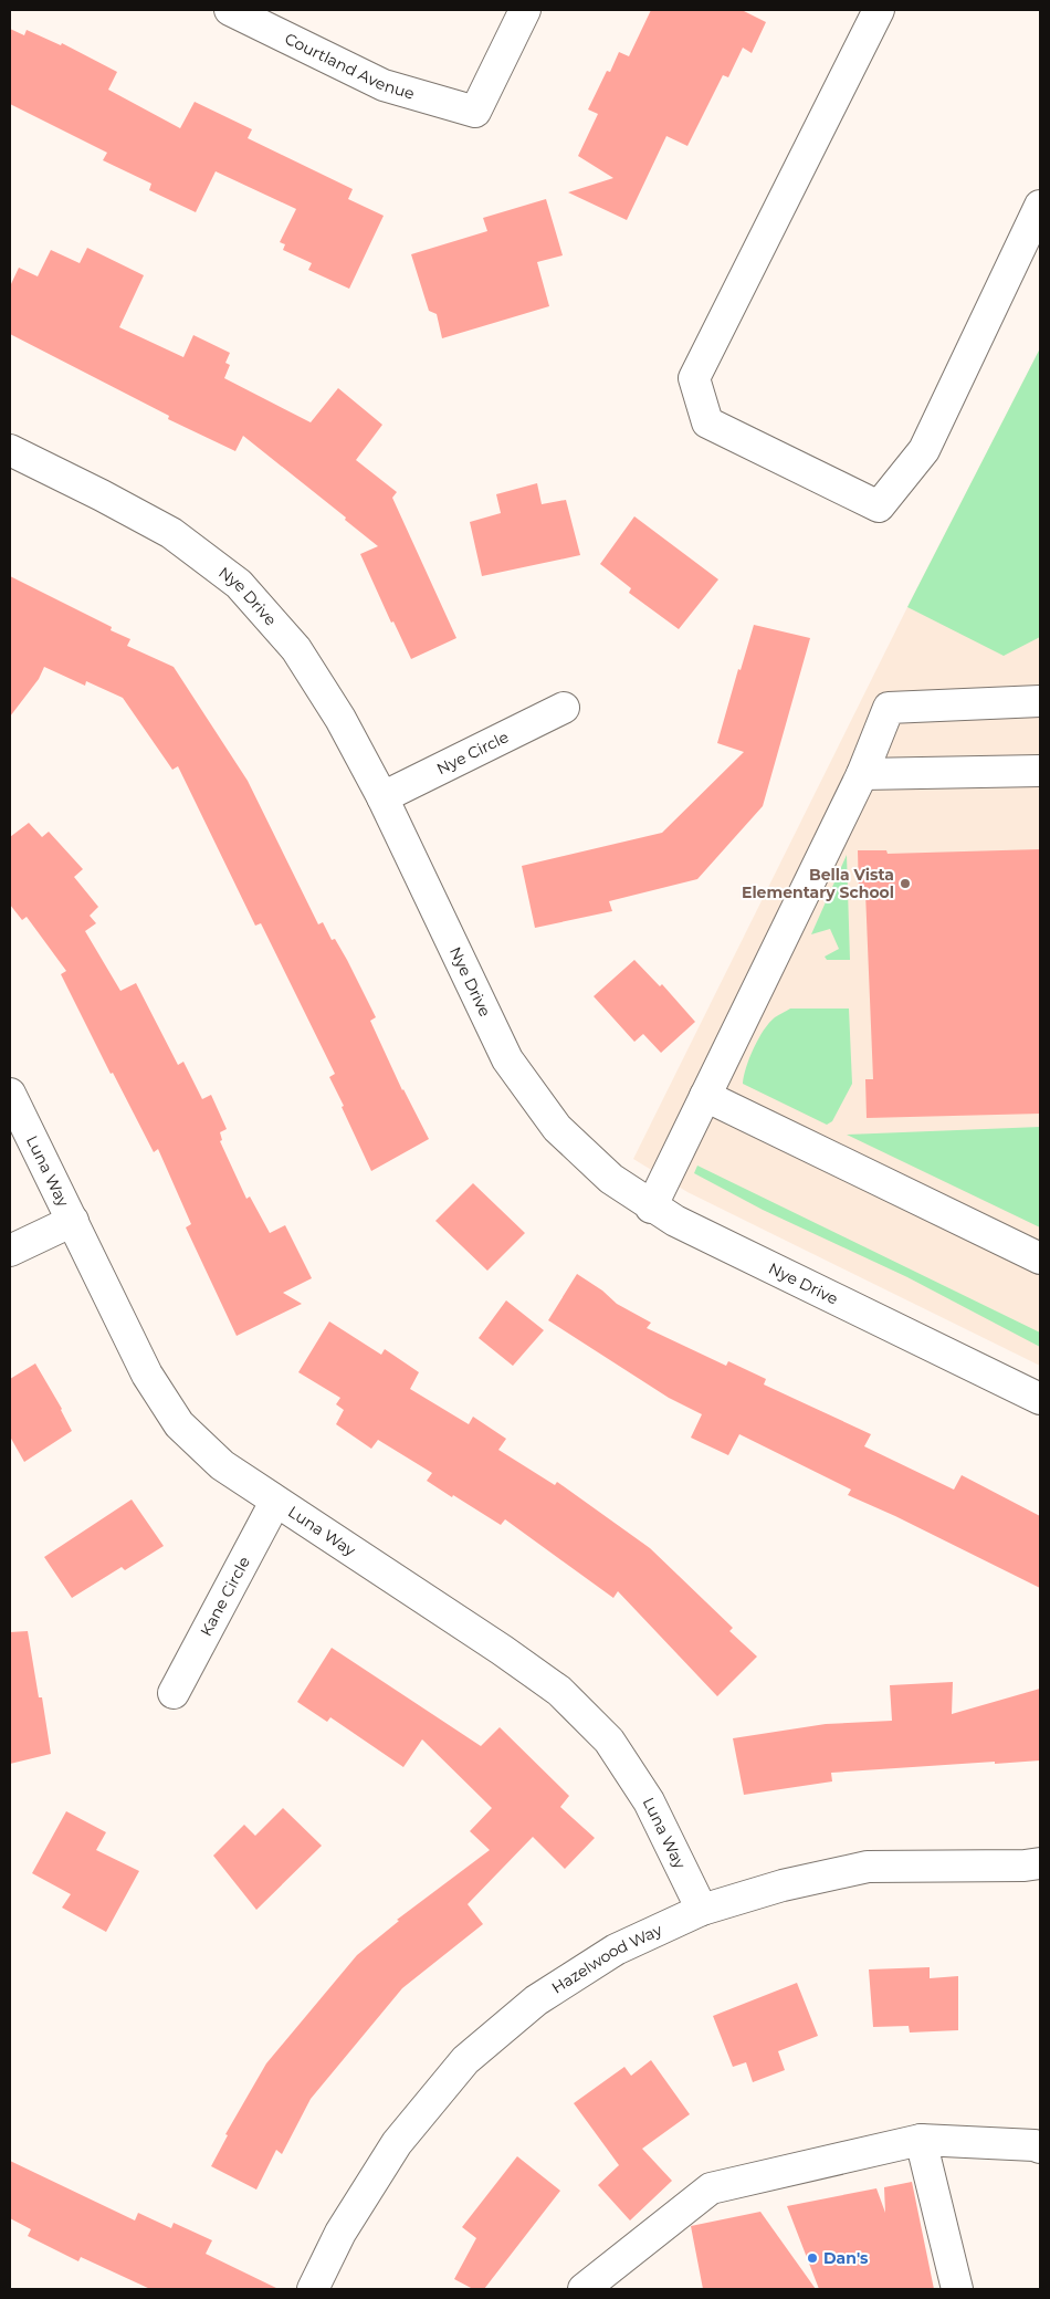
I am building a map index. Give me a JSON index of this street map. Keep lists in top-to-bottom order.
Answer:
{
  "streets": {
    "street": [
      "Courtland Avenue",
      "Nye Drive",
      "Nye Circle",
      "Luna Way",
      "Kane Circle",
      "Hazelwood Way"
    ]
  },
  "crossings": [
    ["Nye Drive", "Nye Circle"],
    ["Luna Way", "Kane Circle"],
    ["Luna Way", "Hazelwood Way"]
  ],
  "places": ["Bella Vista Elementary School", "Dan's"]
}
